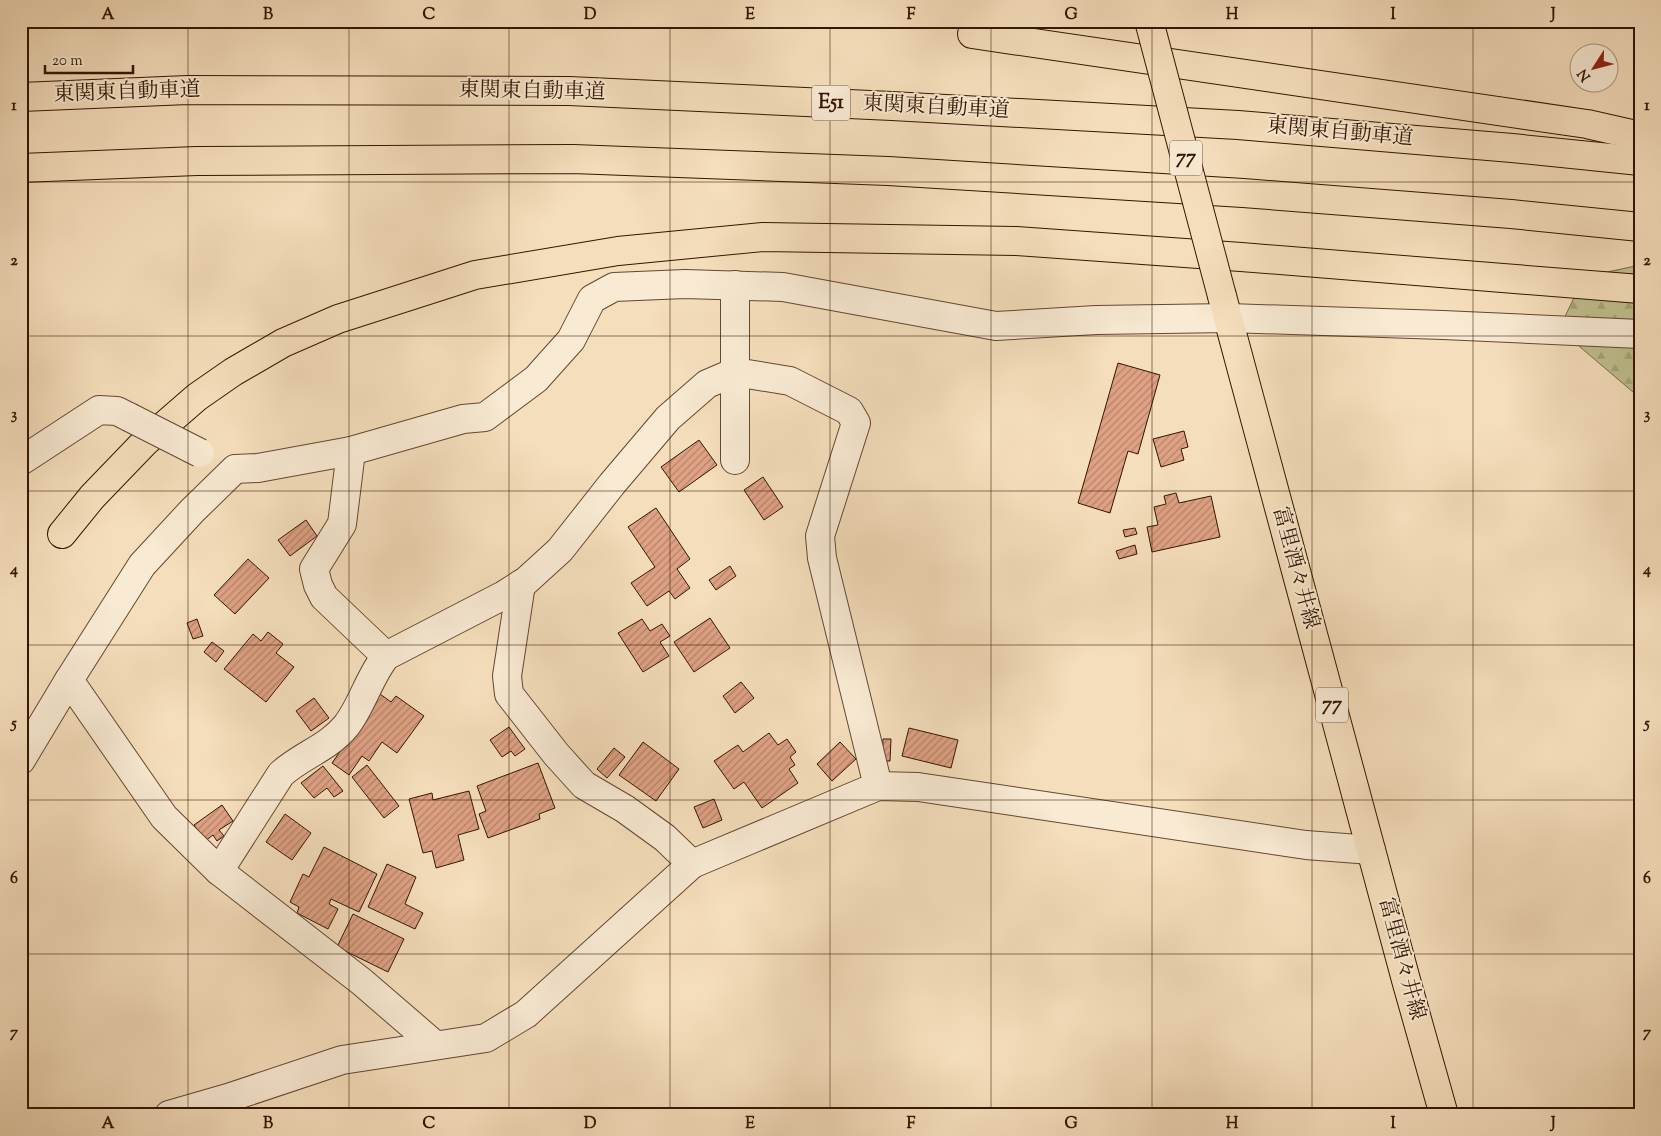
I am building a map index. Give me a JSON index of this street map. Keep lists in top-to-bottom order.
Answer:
{
  "streets": {
    "main road": [
      "東関東自動車道",
      "E51",
      "77",
      "富里酒々井線"
    ]
  },
  "scale_bar": "20 m",
  "north": "bottom left",
  "grid": {
    "columns": [
      "A",
      "B",
      "C",
      "D",
      "E",
      "F",
      "G",
      "H",
      "I",
      "J"
    ],
    "rows": [
      "1",
      "2",
      "3",
      "4",
      "5",
      "6",
      "7"
    ]
  }
}
